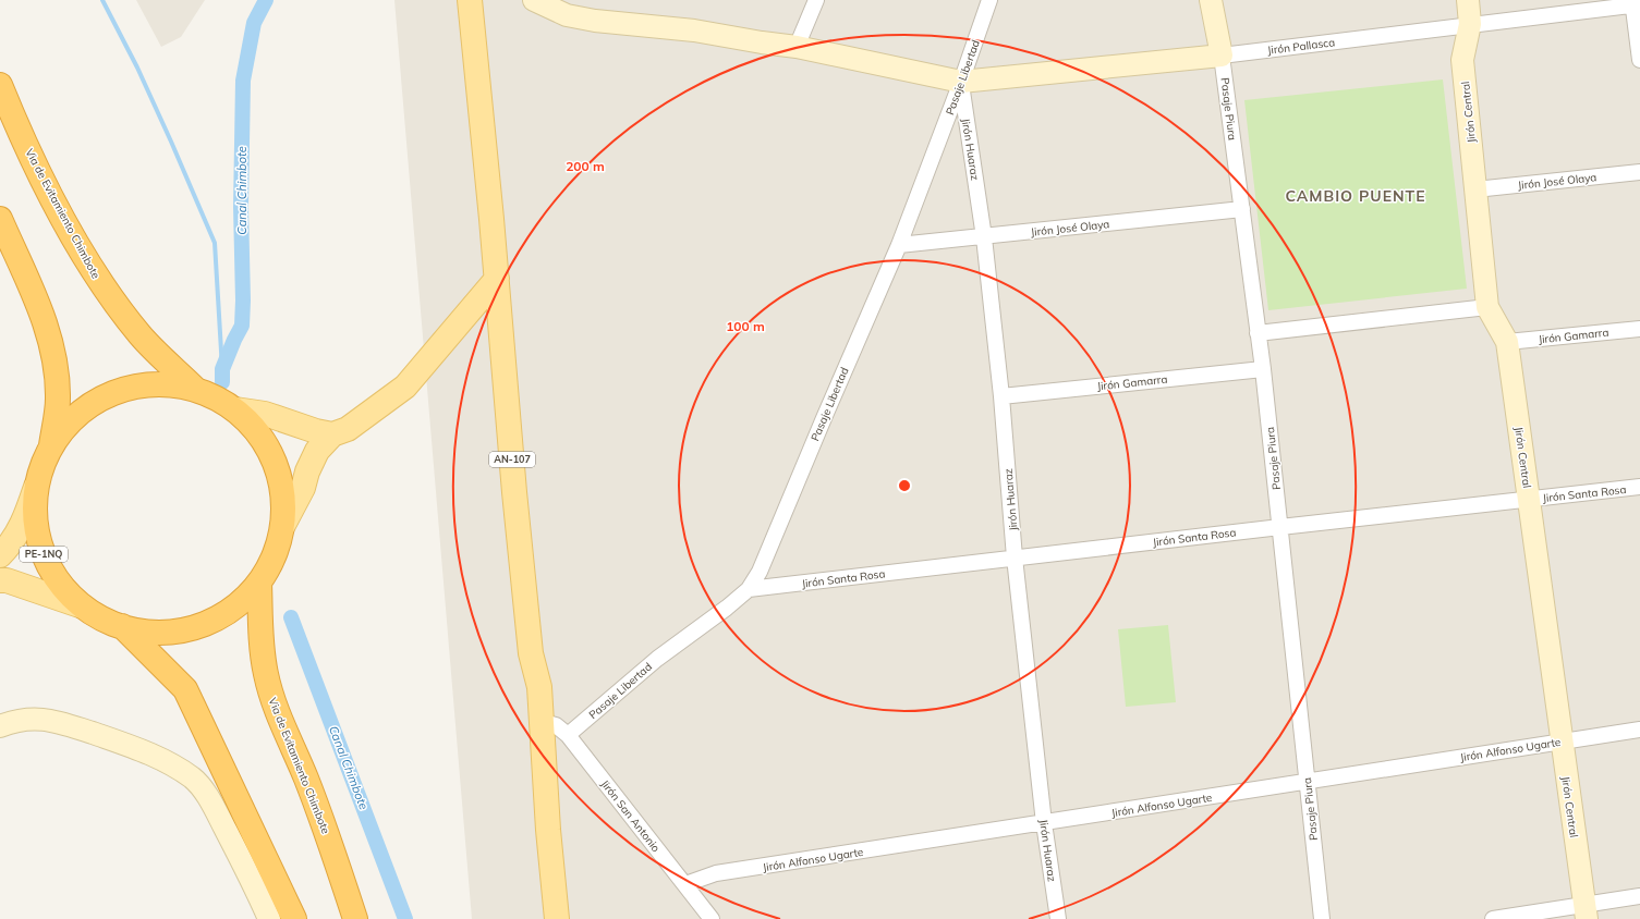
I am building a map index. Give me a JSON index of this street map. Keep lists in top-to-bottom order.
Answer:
{
  "streets": {
    "highway": ["Via de Evitamiento Chimbote", "PE-1NQ"],
    "main road": ["AN-107"],
    "street": [
      "Jirón Pallasca",
      "Pasaje Libertad",
      "Pasaje Piura",
      "Jirón Central",
      "Jirón Huaraz",
      "Jirón José Olaya",
      "Jirón Gamarra",
      "Jirón Santa Rosa",
      "Jirón Alfonso Ugarte",
      "Jirón San Antonio"
    ]
  },
  "crossings": [
    ["Jirón Pallasca", "Pasaje Libertad"],
    ["Jirón Pallasca", "Pasaje Piura"],
    ["Jirón Pallasca", "Jirón Central"],
    ["Jirón Pallasca", "Jirón Huaraz"],
    ["Pasaje Libertad", "Jirón Huaraz"],
    ["Pasaje Libertad", "Jirón José Olaya"],
    ["Pasaje Libertad", "Jirón Santa Rosa"],
    ["Pasaje Libertad", "Jirón San Antonio"],
    ["Pasaje Piura", "Jirón José Olaya"],
    ["Pasaje Piura", "Jirón Gamarra"],
    ["Pasaje Piura", "Jirón Santa Rosa"],
    ["Pasaje Piura", "Jirón Alfonso Ugarte"],
    ["Jirón Central", "Jirón José Olaya"],
    ["Jirón Central", "Jirón Gamarra"],
    ["Jirón Central", "Jirón Santa Rosa"],
    ["Jirón Central", "Jirón Alfonso Ugarte"],
    ["Jirón Huaraz", "Jirón José Olaya"],
    ["Jirón Huaraz", "Jirón Gamarra"],
    ["Jirón Huaraz", "Jirón Santa Rosa"],
    ["Jirón Huaraz", "Jirón Alfonso Ugarte"],
    ["Via de Evitamiento Chimbote", "PE-1NQ"],
    ["AN-107", "Jirón San Antonio"],
    ["Jirón Alfonso Ugarte", "Jirón San Antonio"]
  ],
  "districts": ["CAMBIO PUENTE"],
  "water": ["Canal Chimbote"],
  "rings": ["200 m", "100 m"]
}
